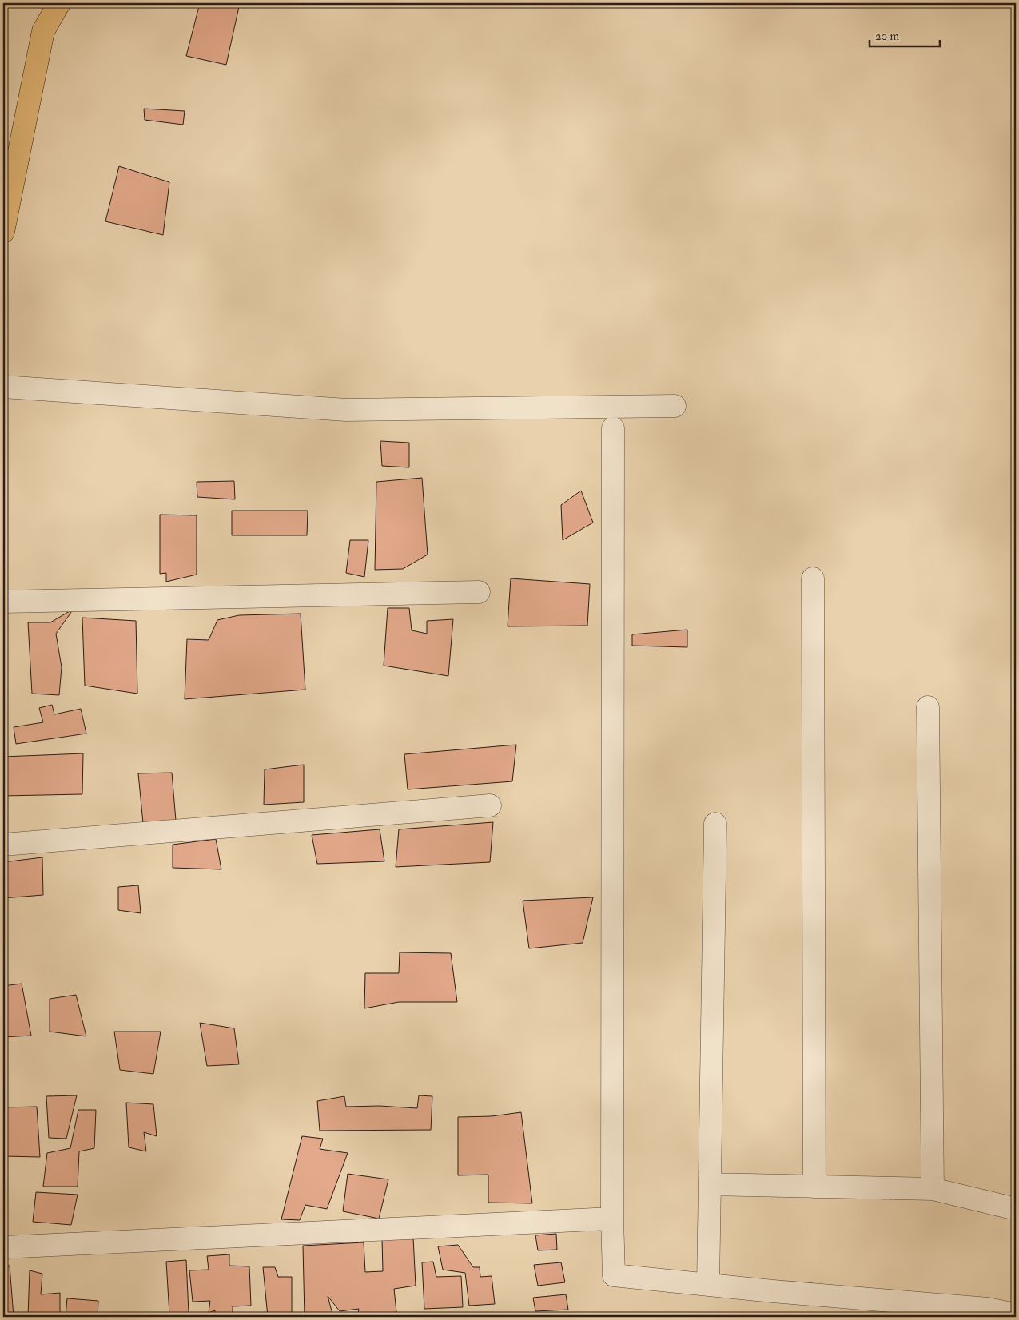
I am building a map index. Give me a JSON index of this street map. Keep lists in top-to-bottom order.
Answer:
{
  "scale_bar": "20 m"
}
